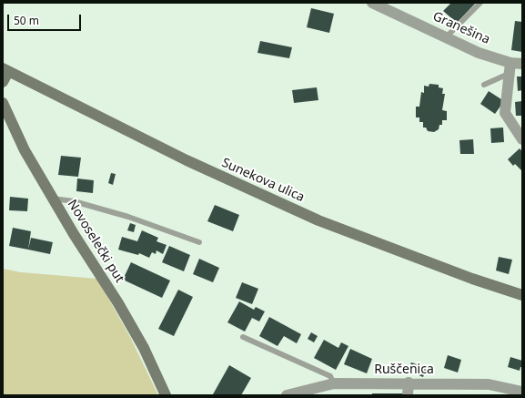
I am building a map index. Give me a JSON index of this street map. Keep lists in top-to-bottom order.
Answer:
{
  "streets": {
    "street": [
      "Granešina",
      "Sunekova ulica",
      "Novoselečki put",
      "Ruščenica"
    ]
  },
  "scale_bar": "50 m"
}
